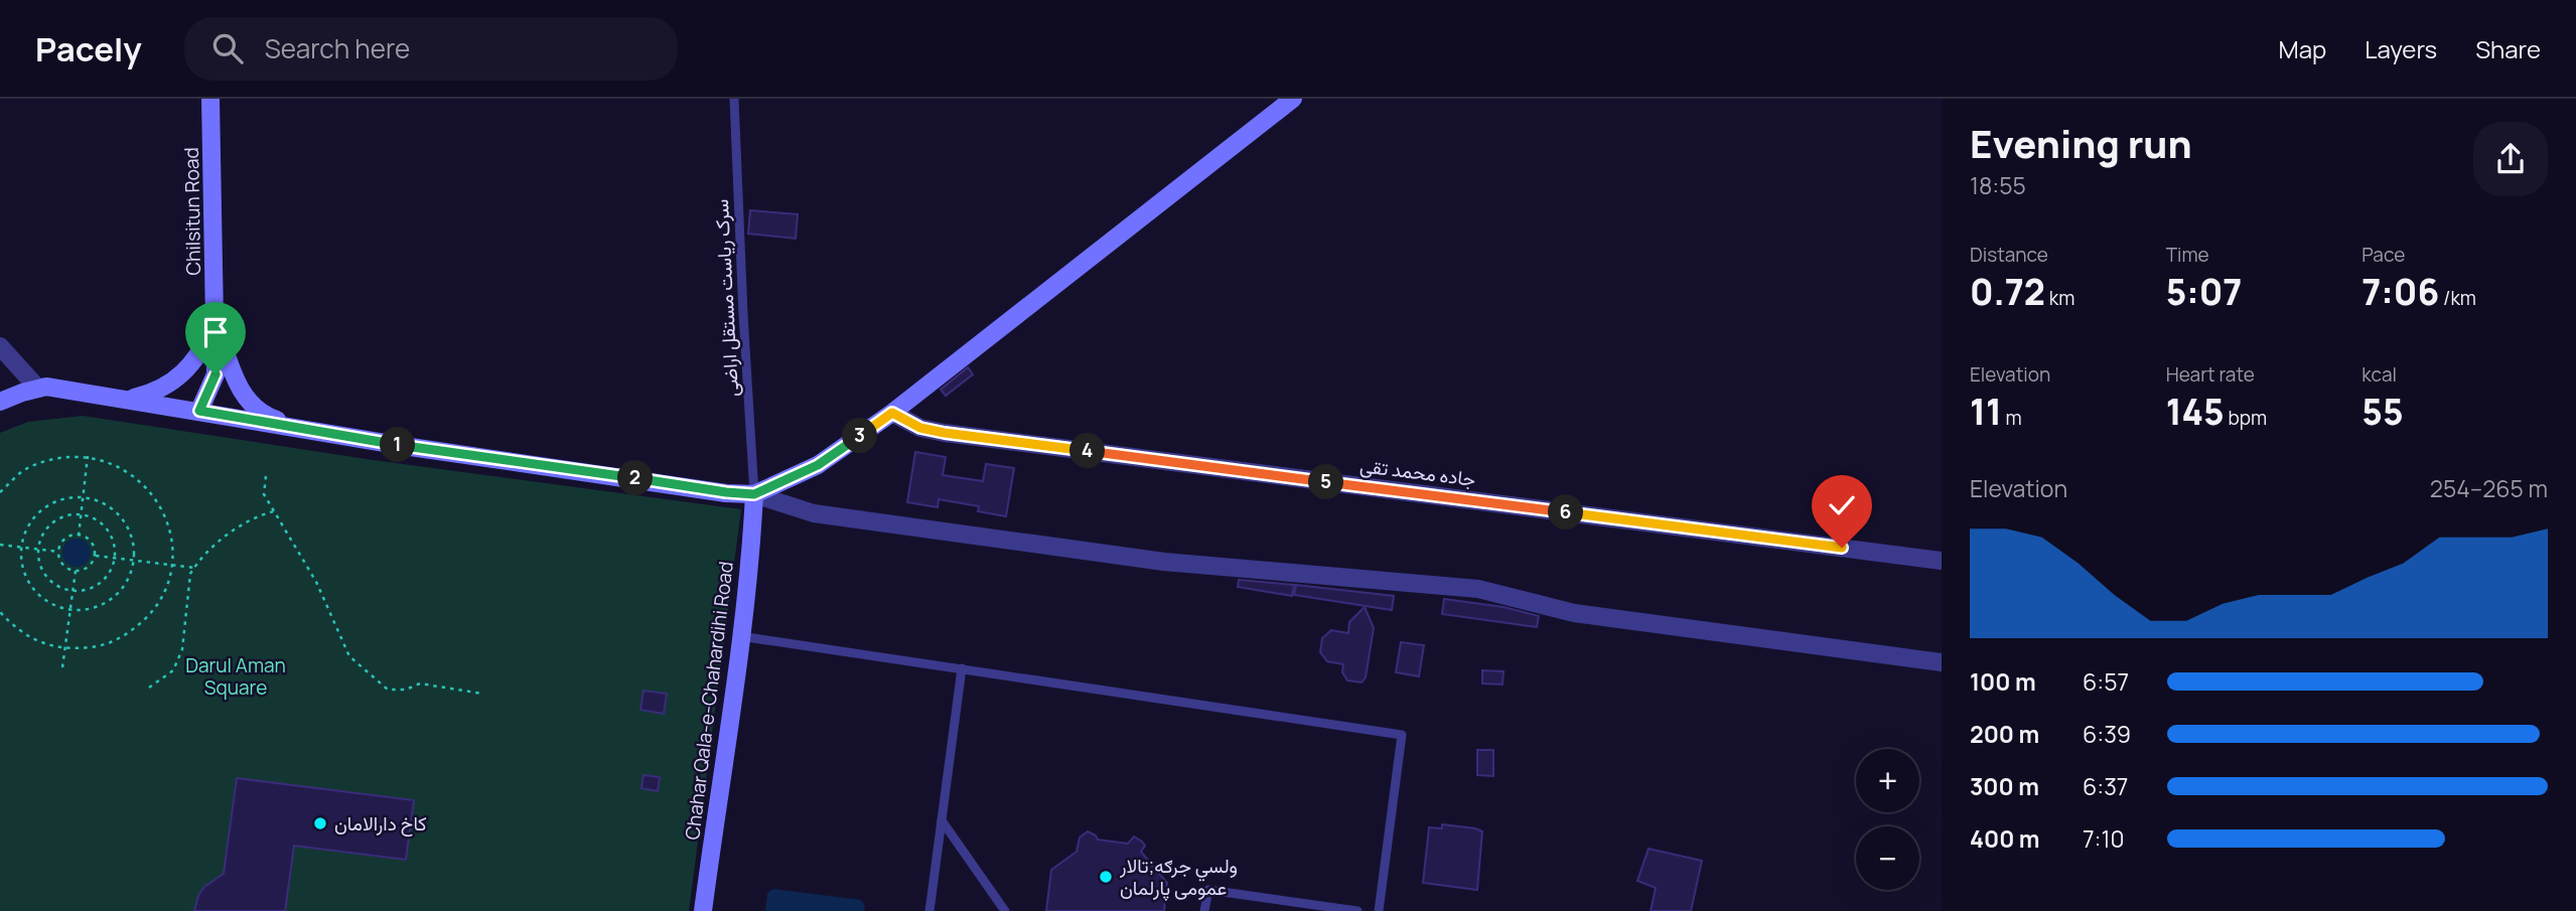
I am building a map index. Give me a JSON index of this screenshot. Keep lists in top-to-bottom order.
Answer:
{
  "streets": {
    "main road": ["Chilsitun Road", "Chahar Qala-e-Chahardihi Road"],
    "street": ["جاده محمد تقی"],
    "lane": ["سرک ریاست مستقل اراضی"]
  },
  "crossings": [
    ["سرک ریاست مستقل اراضی", "Chahar Qala-e-Chahardihi Road"]
  ],
  "parks": ["Darul Aman Square"],
  "places": ["کاخ دارالامان", "ولسي جرګه;تالار عمومی پارلمان"],
  "page": {
    "header": "Pacely",
    "search": "Search here",
    "nav": ["Map", "Layers", "Share"],
    "heading": ["Evening run", "18:55"],
    "stats": [
      ["Distance", "0.72 km"],
      ["Time", "5:07"],
      ["Pace", "7:06 /km"],
      ["Elevation", "11 m"],
      ["Heart rate", "145 bpm"],
      ["kcal", "55"]
    ],
    "pins": [
      "3",
      "1",
      "4",
      "2",
      "5",
      "6"
    ],
    "chart": ["Elevation", "254–265 m"],
    "list": [
      {
        "name": "100 m",
        "note": "6:57"
      },
      {
        "name": "200 m",
        "note": "6:39"
      },
      {
        "name": "300 m",
        "note": "6:37"
      },
      {
        "name": "400 m",
        "note": "7:10"
      }
    ],
    "map_buttons": ["+", "−"]
  }
}
